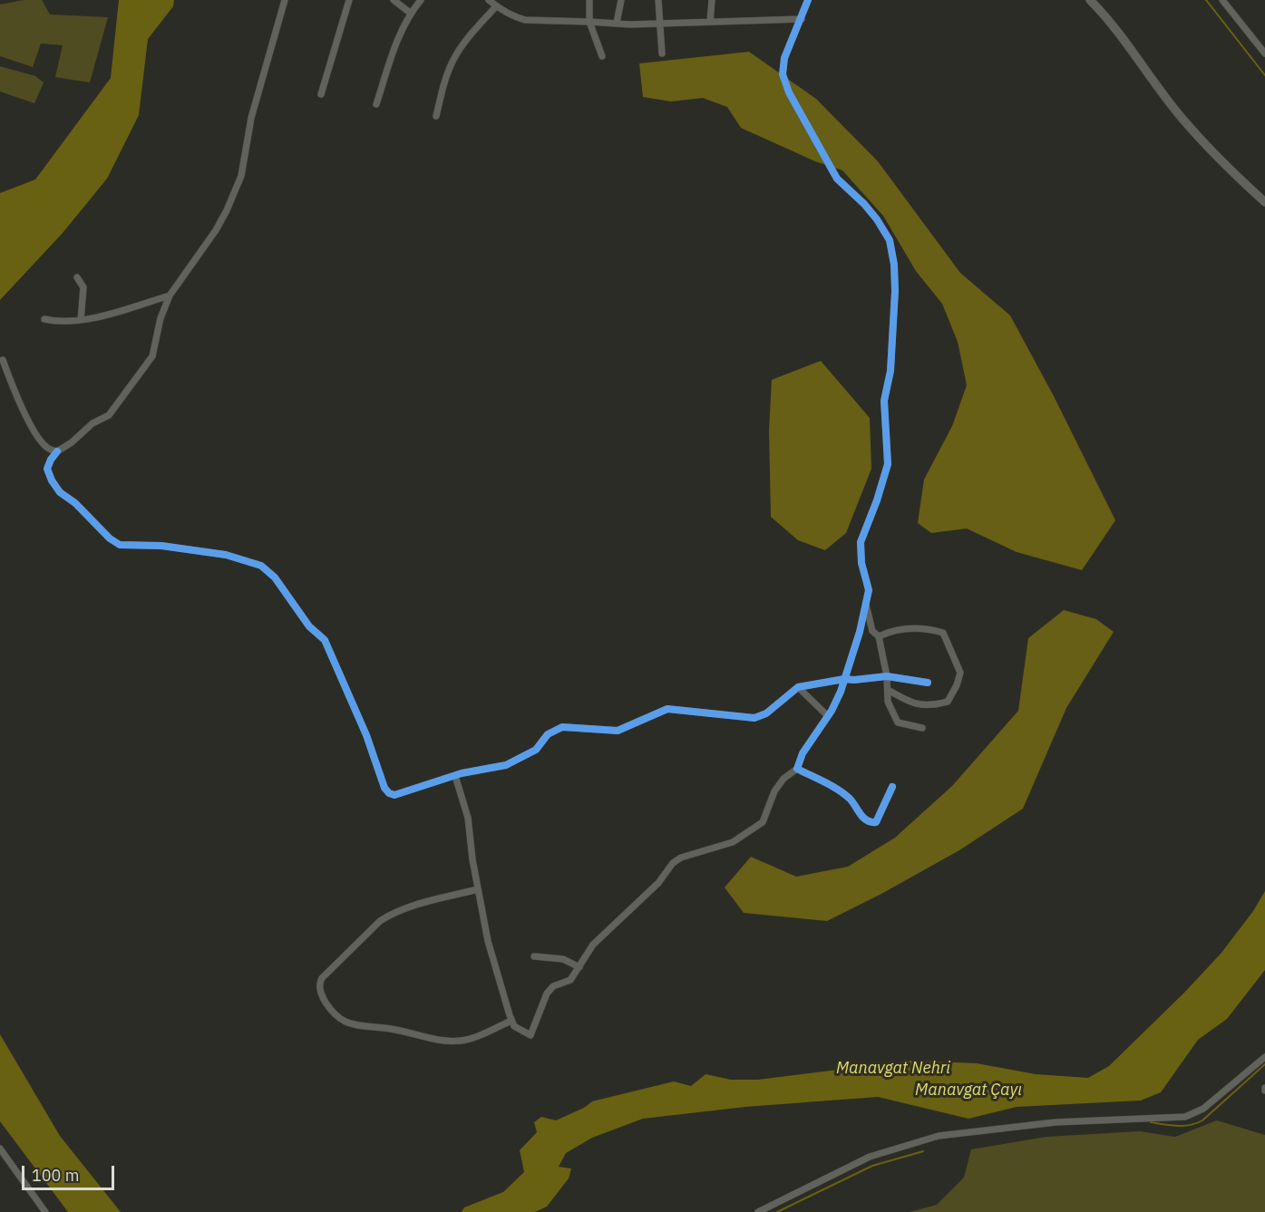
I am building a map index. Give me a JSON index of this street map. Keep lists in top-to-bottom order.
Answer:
{
  "water": ["Manavgat Nehri", "Manavgat Çayı"],
  "scale_bar": "100 m"
}
